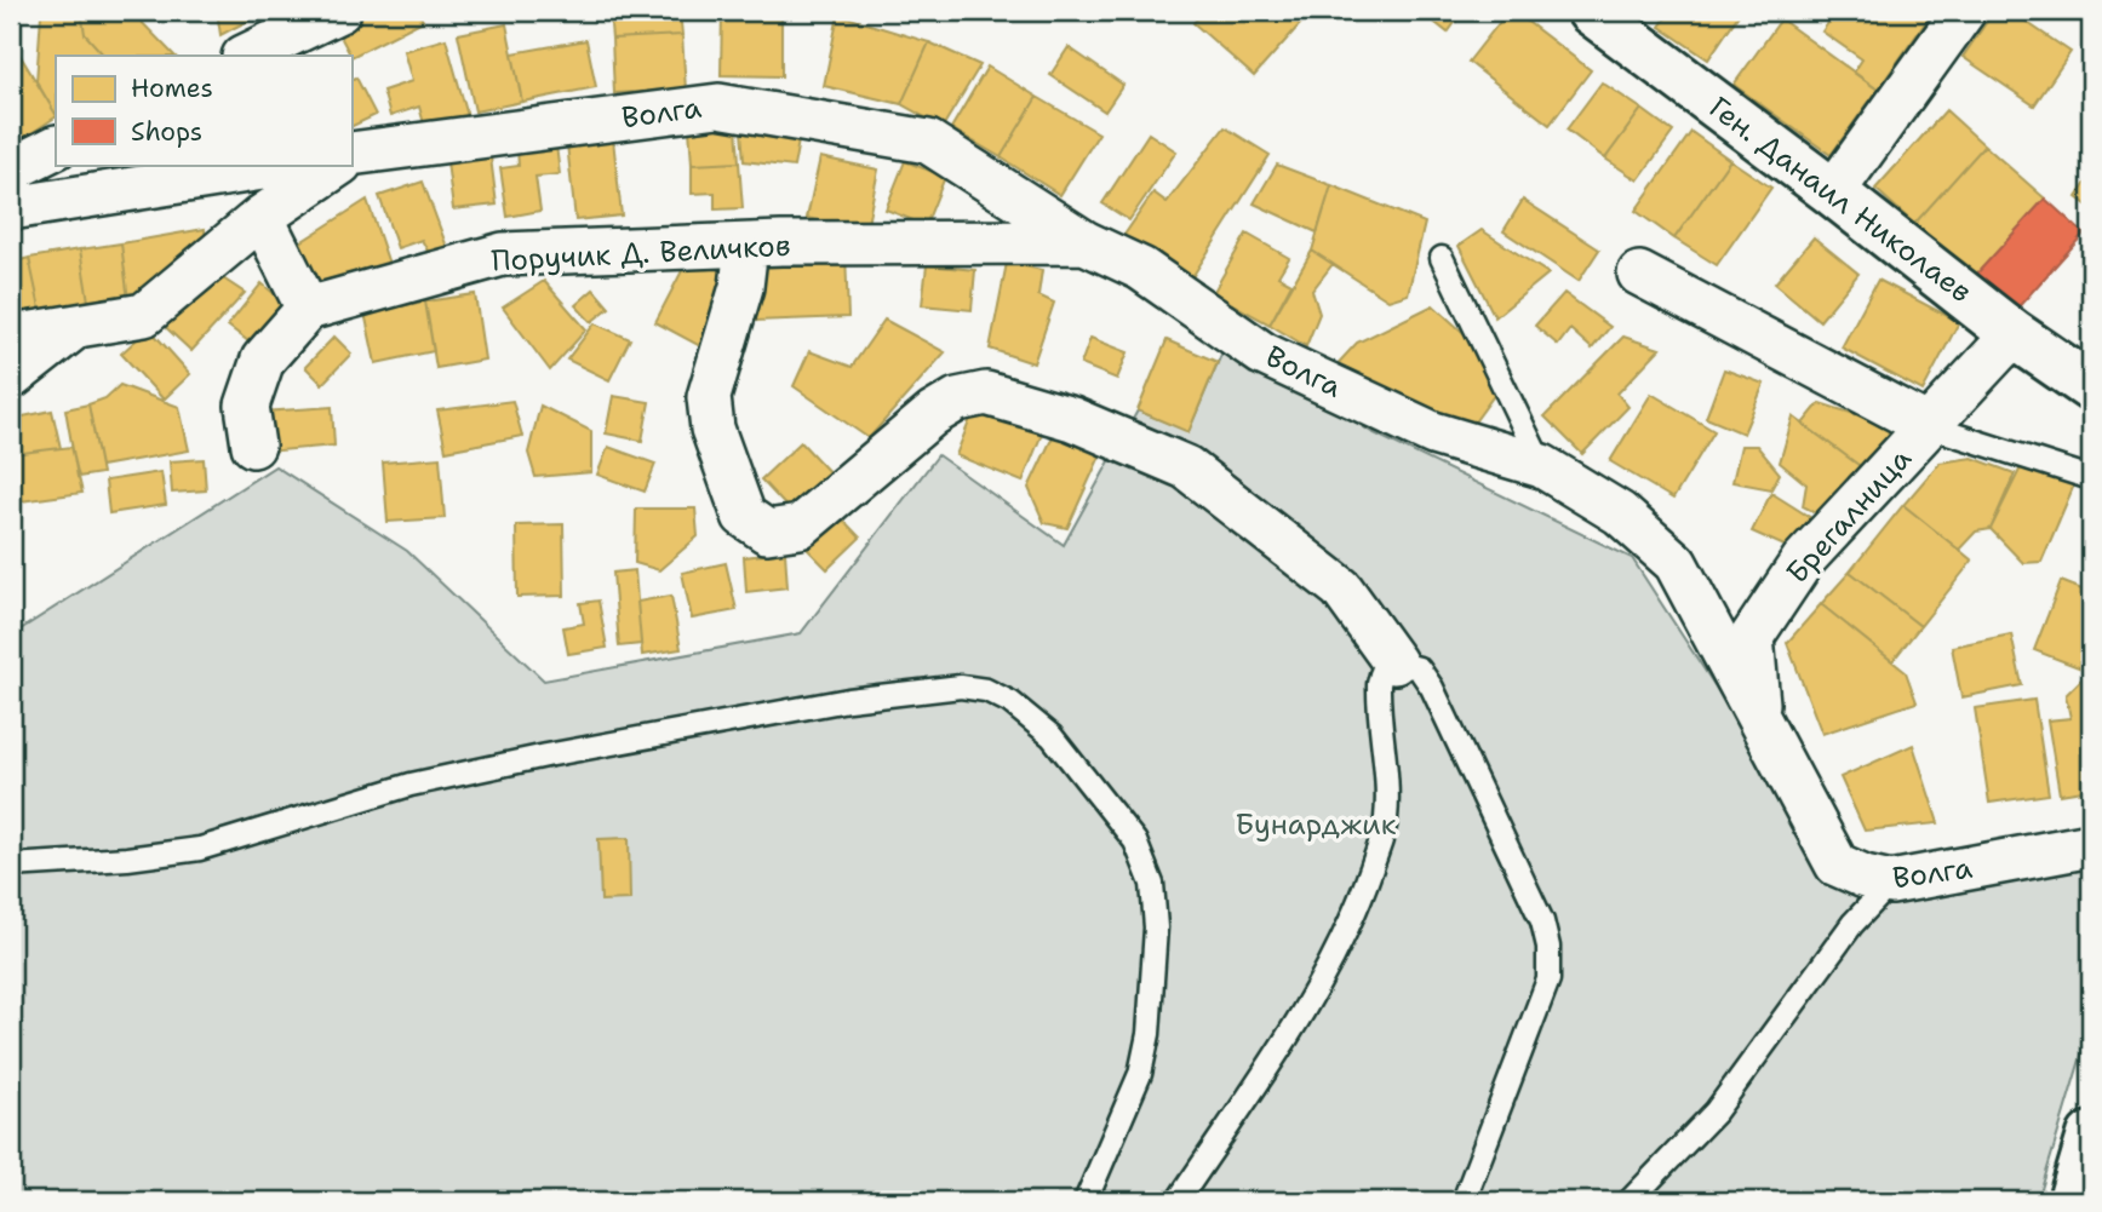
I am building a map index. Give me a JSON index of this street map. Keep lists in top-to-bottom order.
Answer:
{
  "streets": {
    "street": [
      "Волга",
      "Ген. Данаил Николаев",
      "Поручик Д. Величков",
      "Брегалница"
    ]
  },
  "crossings": [
    ["Волга", "Поручик Д. Величков"],
    ["Волга", "Брегалница"],
    ["Ген. Данаил Николаев", "Брегалница"]
  ],
  "parks": ["Бунарджик"],
  "legend": ["Homes", "Shops"]
}
